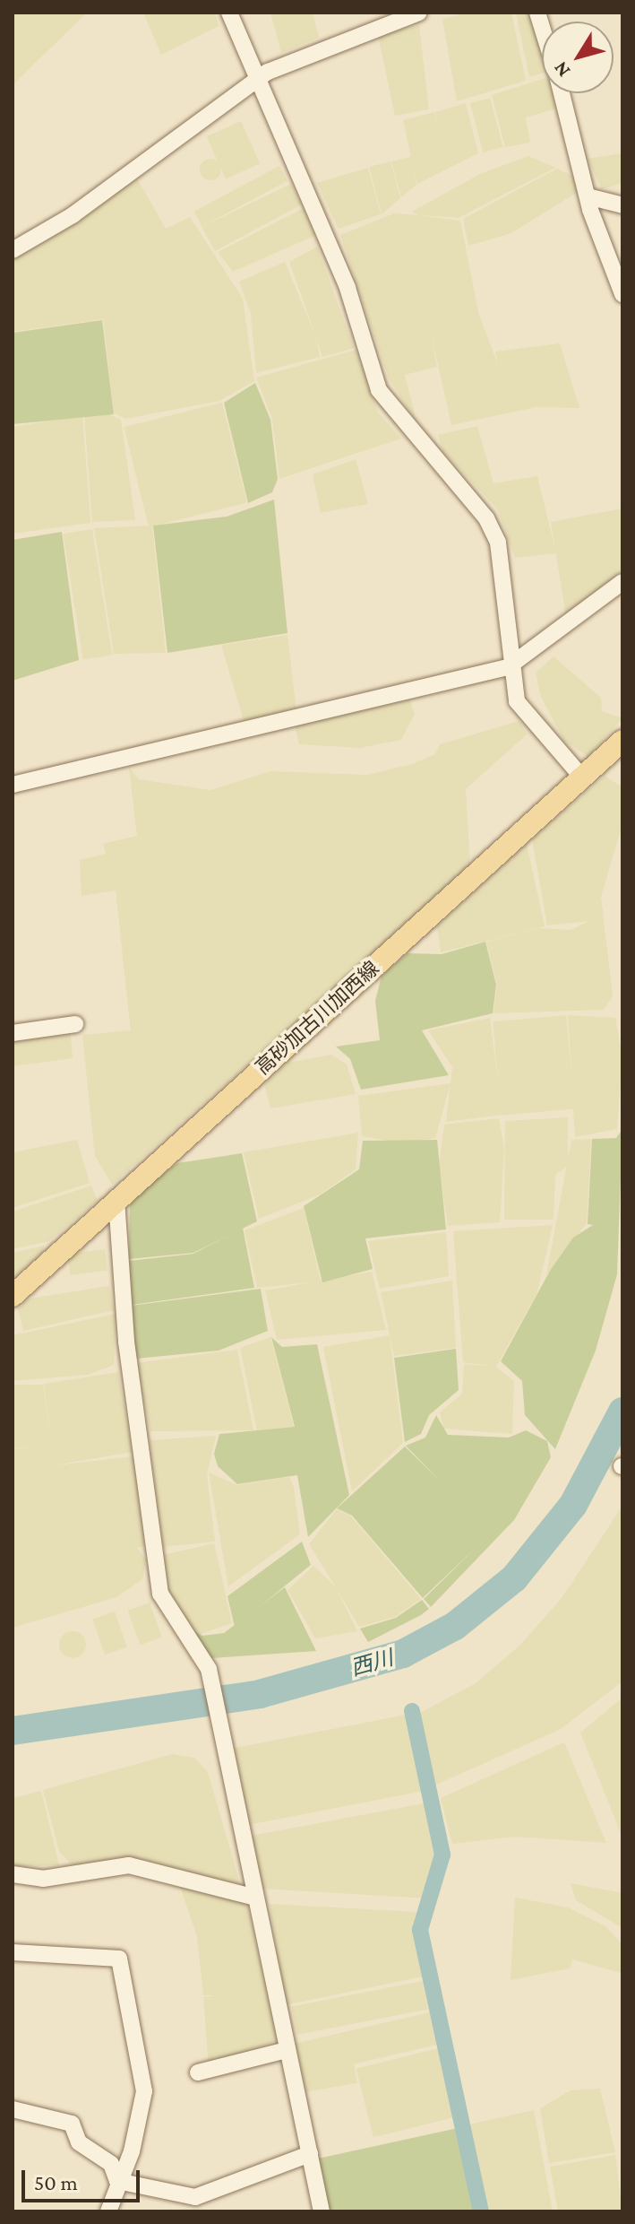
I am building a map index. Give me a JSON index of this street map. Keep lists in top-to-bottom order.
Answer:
{
  "streets": {
    "main road": ["高砂加古川加西線"]
  },
  "water": ["西川"],
  "scale_bar": "50 m",
  "north": "bottom left"
}
